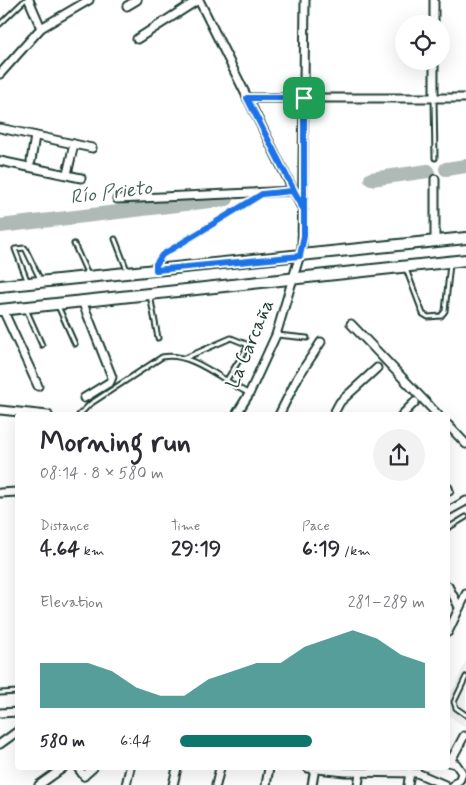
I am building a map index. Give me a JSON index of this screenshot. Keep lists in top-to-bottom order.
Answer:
{
  "streets": {
    "street": ["La Carcaña"]
  },
  "water": ["Río Prieto"],
  "page": {
    "heading": ["Morning run", "08:14 · 8 × 580 m"],
    "stats": [
      ["Distance", "4.64 km"],
      ["Time", "29:19"],
      ["Pace", "6:19 /km"]
    ],
    "chart": ["Elevation", "281–289 m"],
    "list": [
      {
        "name": "580 m",
        "note": "6:44"
      }
    ]
  }
}
